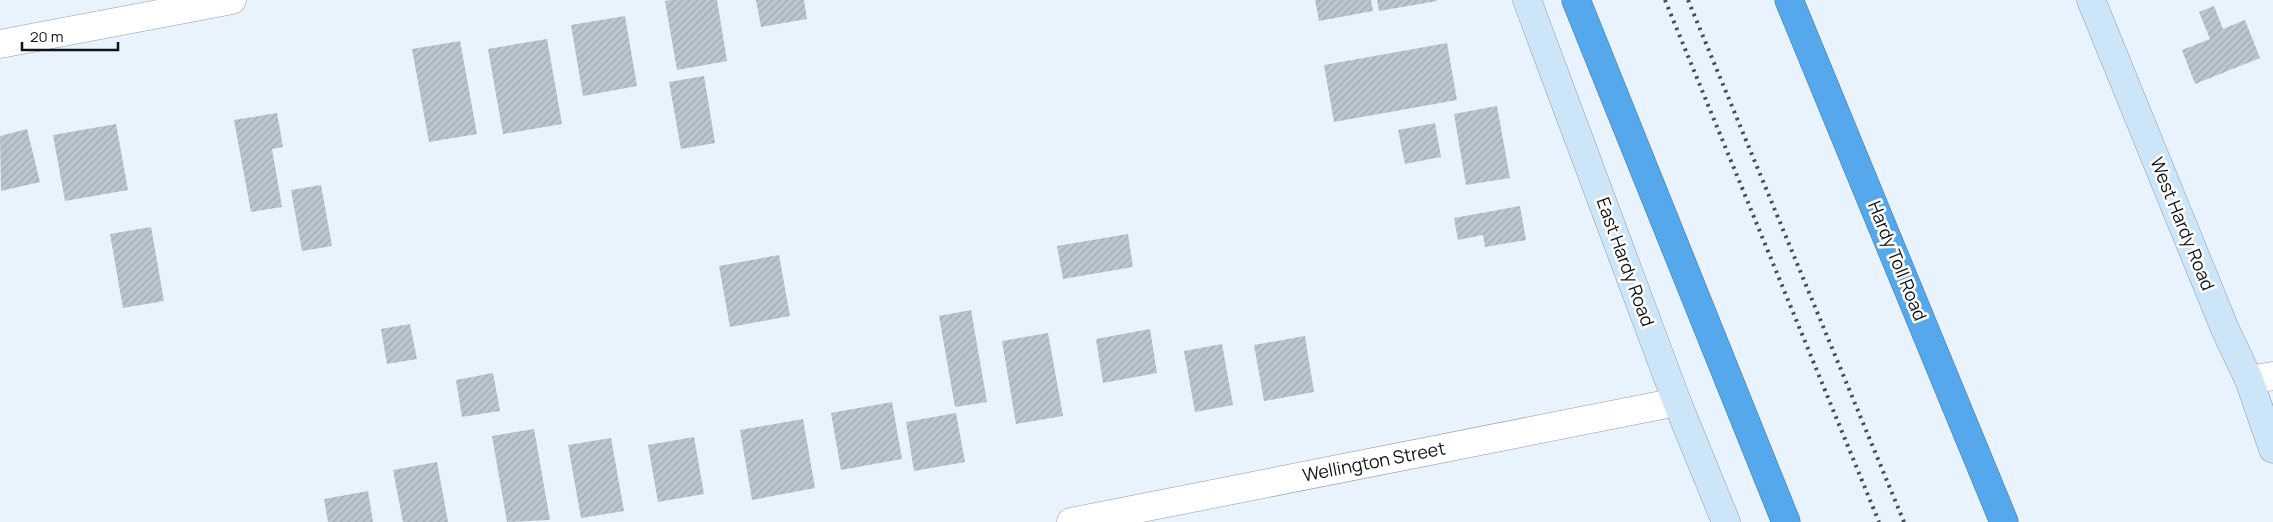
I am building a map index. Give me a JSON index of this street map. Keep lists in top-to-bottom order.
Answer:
{
  "streets": {
    "highway": ["Hardy Toll Road"],
    "main road": ["West Hardy Road", "East Hardy Road"],
    "street": ["Wellington Street"]
  },
  "crossings": [
    ["East Hardy Road", "Wellington Street"]
  ],
  "scale_bar": "20 m"
}
